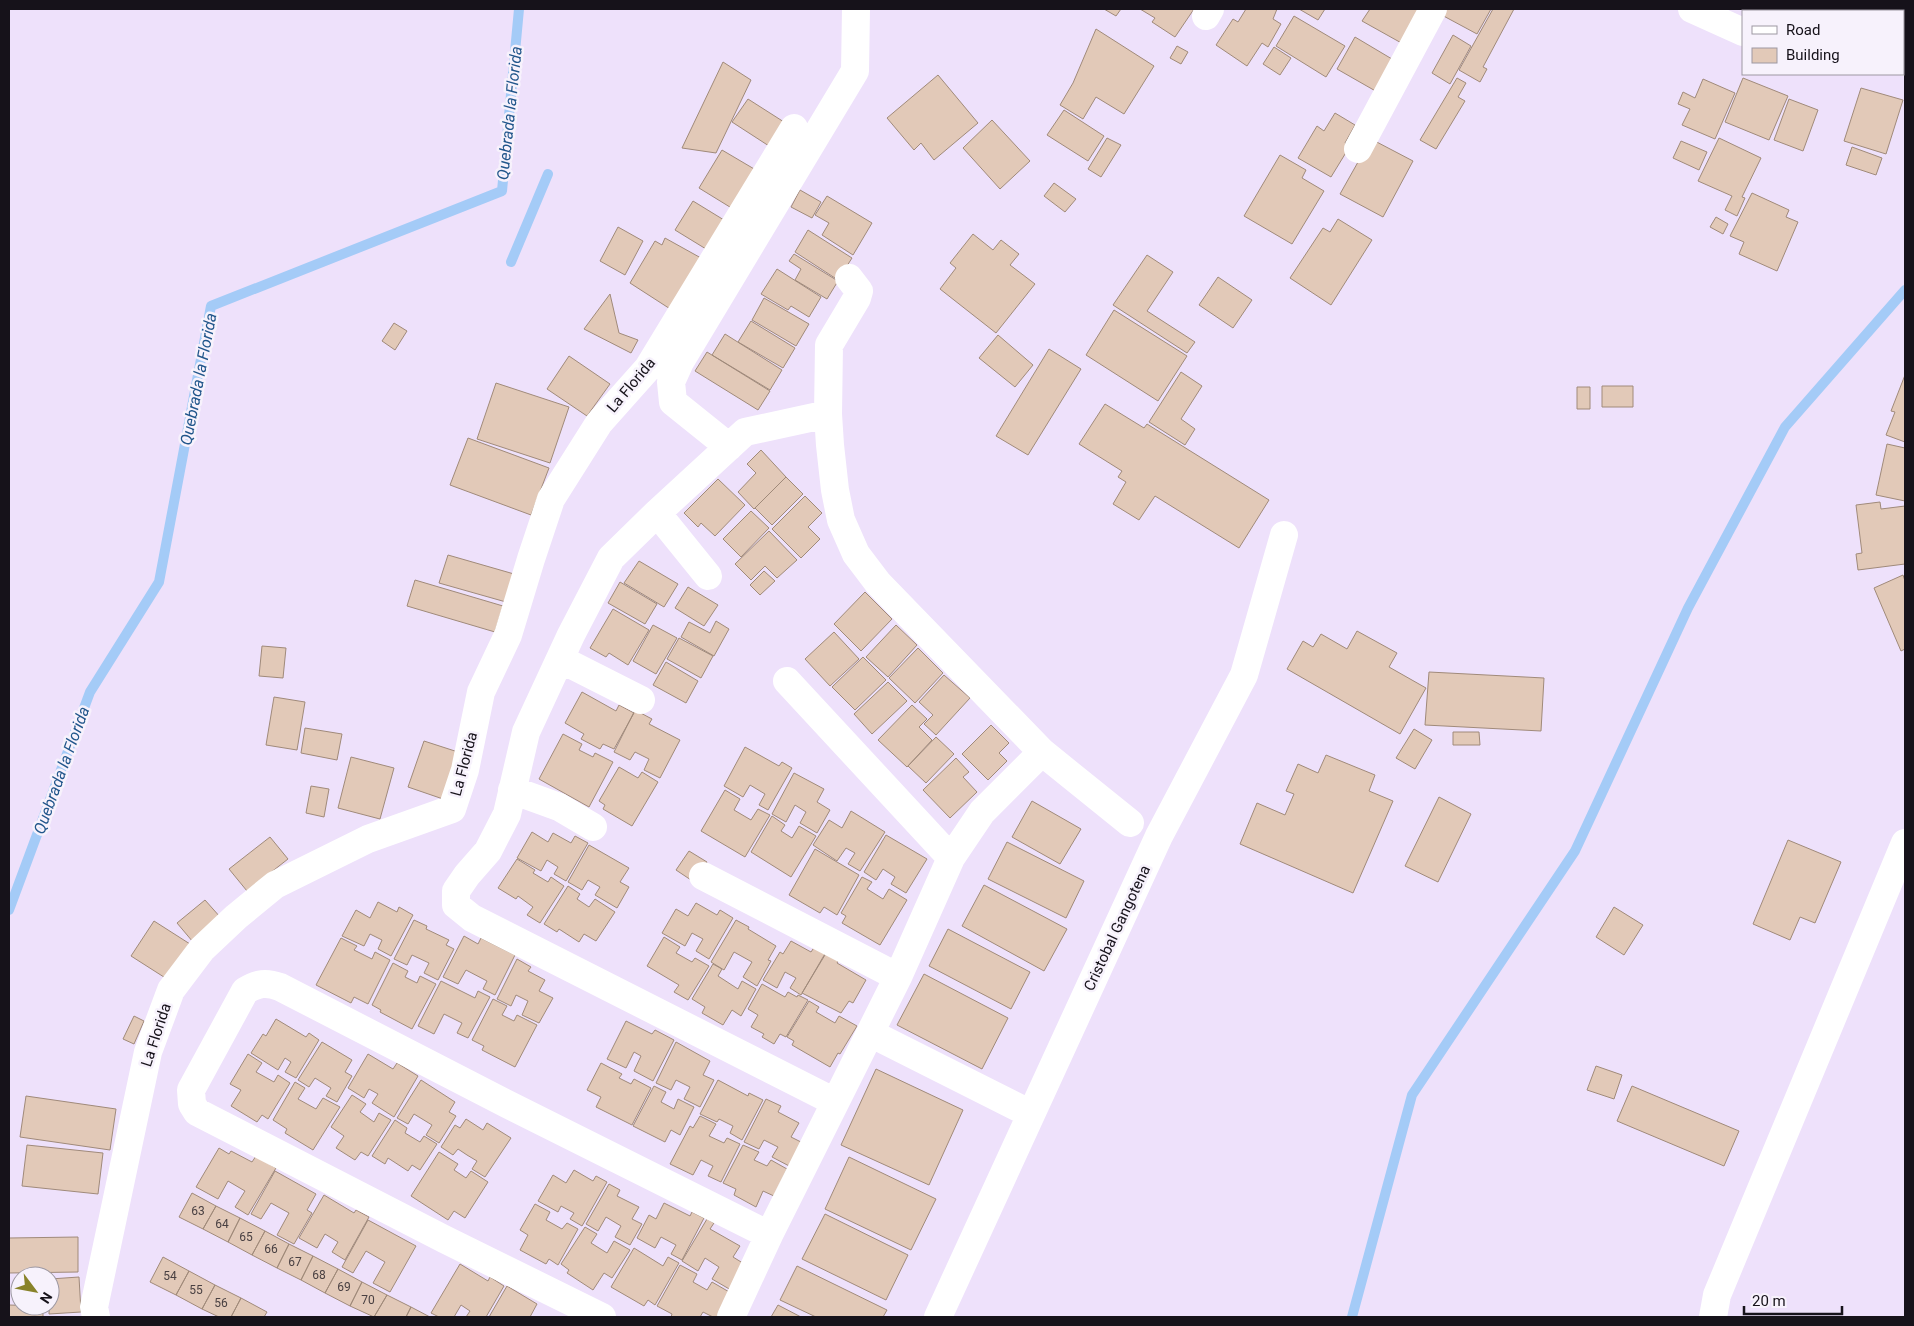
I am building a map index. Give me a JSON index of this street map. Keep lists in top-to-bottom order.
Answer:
{
  "streets": {
    "street": ["La Florida", "Cristobal Gangotena"]
  },
  "water": ["Quebrada la Florida"],
  "house_numbers": [
    "63",
    "64",
    "65",
    "66",
    "67",
    "68",
    "54",
    "69",
    "55",
    "70",
    "56"
  ],
  "legend": ["Road", "Building"],
  "scale_bar": "20 m",
  "north": "bottom right"
}
